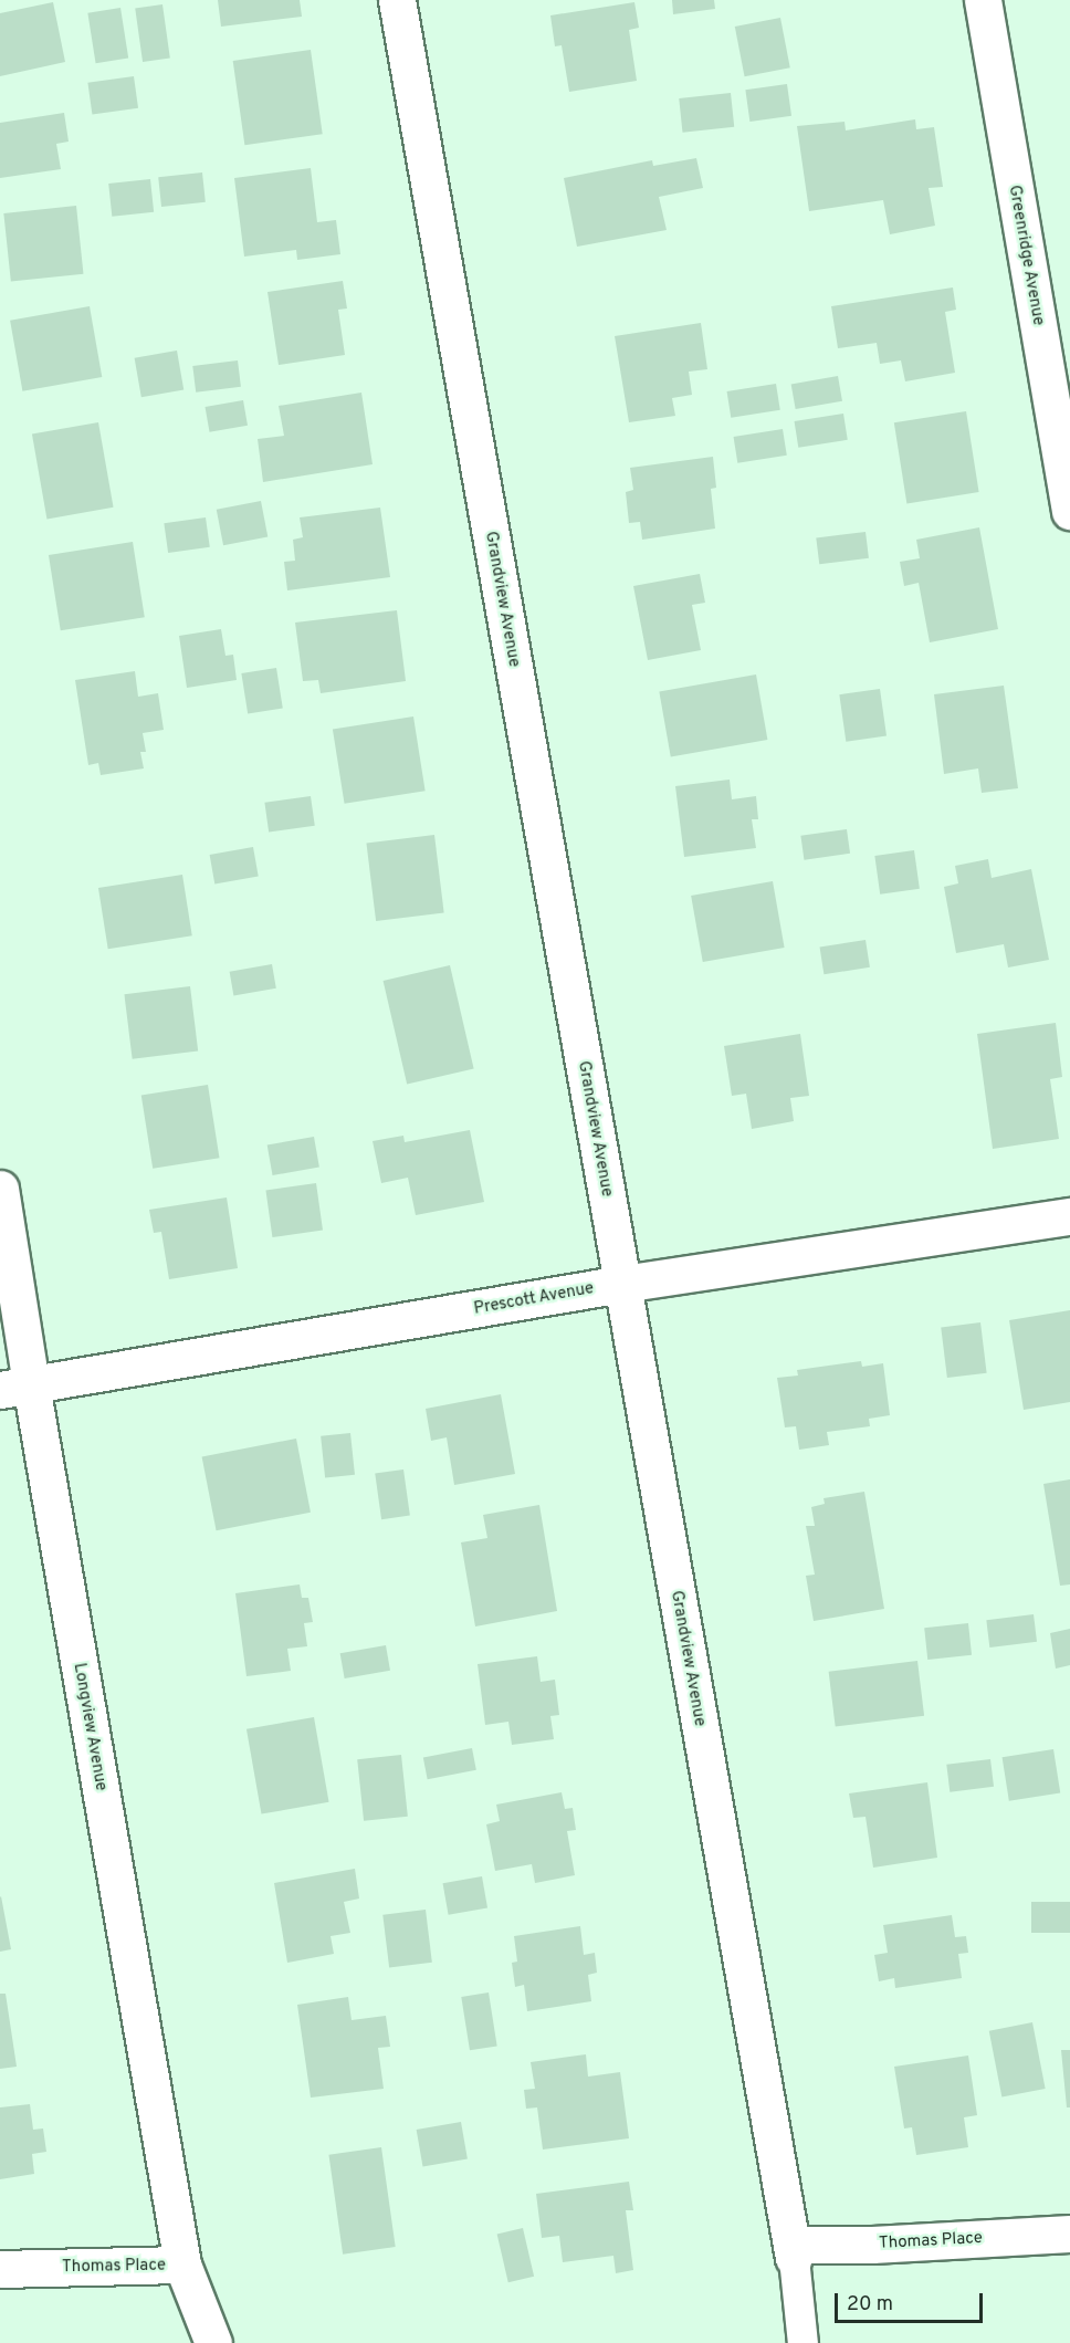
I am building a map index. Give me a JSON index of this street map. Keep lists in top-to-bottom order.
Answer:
{
  "streets": {
    "street": [
      "Greenridge Avenue",
      "Grandview Avenue",
      "Prescott Avenue",
      "Longview Avenue",
      "Thomas Place"
    ]
  },
  "crossings": [
    ["Grandview Avenue", "Prescott Avenue"],
    ["Grandview Avenue", "Thomas Place"],
    ["Prescott Avenue", "Longview Avenue"],
    ["Longview Avenue", "Thomas Place"]
  ],
  "scale_bar": "20 m"
}
